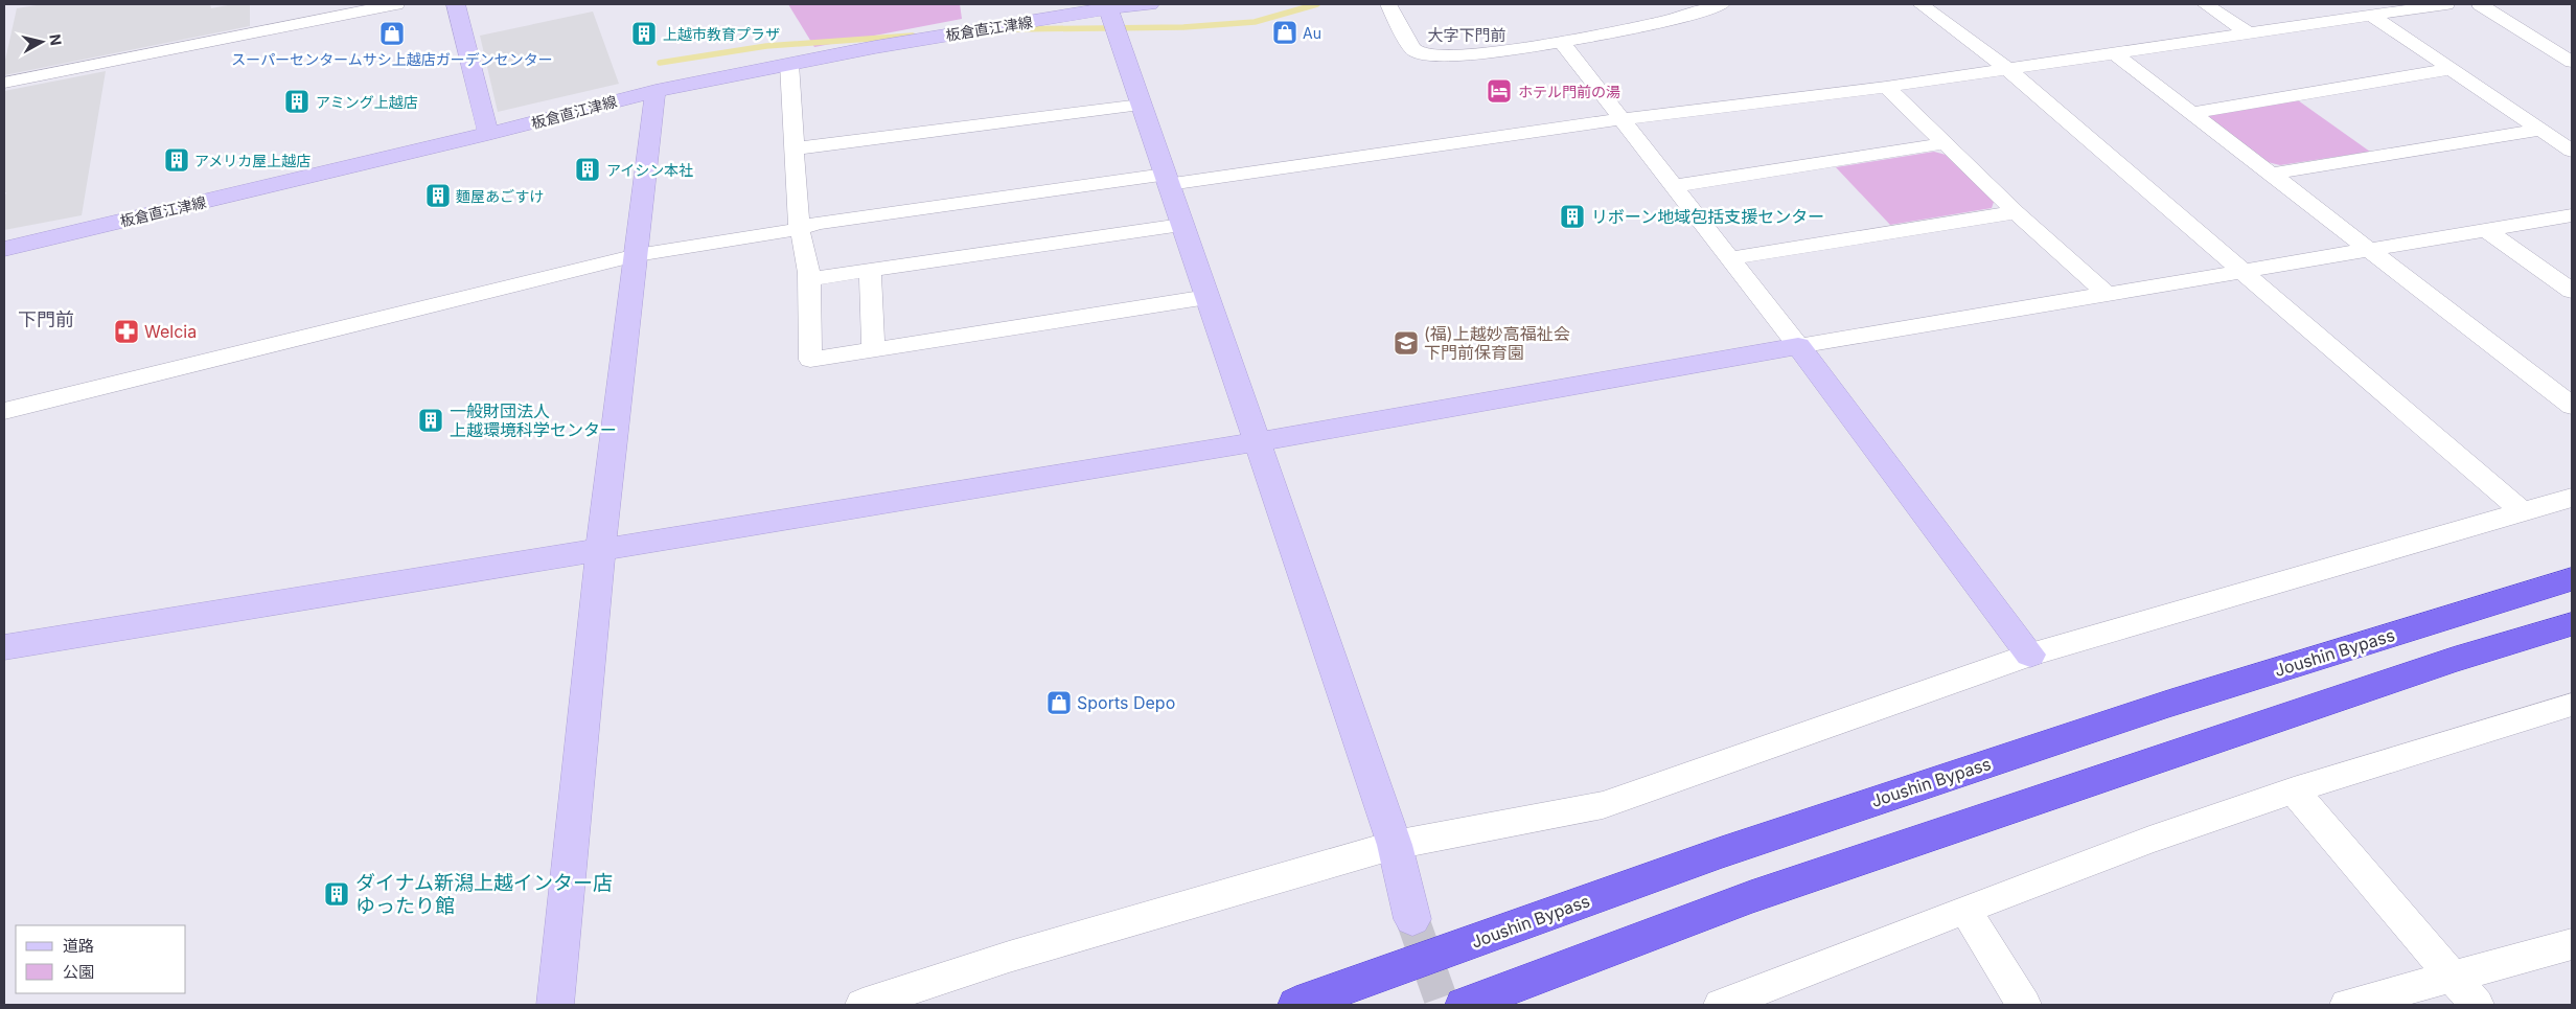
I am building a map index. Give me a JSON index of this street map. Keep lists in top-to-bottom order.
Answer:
{
  "streets": {
    "highway": ["Joushin Bypass"],
    "street": ["板倉直江津線"]
  },
  "districts": ["大字下門前", "下門前"],
  "places": {
    "shop": ["Au", "スーパーセンタームサシ上越店ガーデンセンター", "Sports Depo"],
    "building": [
      "上越市教育プラザ",
      "アミング上越店",
      "アメリカ屋上越店",
      "アイシン本社",
      "麵屋あごすけ",
      "リボーン地域包括支援センター",
      "一般財団法人 上越環境科学センター",
      "ダイナム新潟上越インター店 ゆったり館"
    ],
    "hotel": ["ホテル門前の湯"],
    "pharmacy": ["Welcia"],
    "school or university": ["(福)上越妙高福祉会 下門前保育園"]
  },
  "legend": ["道路", "公園"],
  "north": "right"
}
